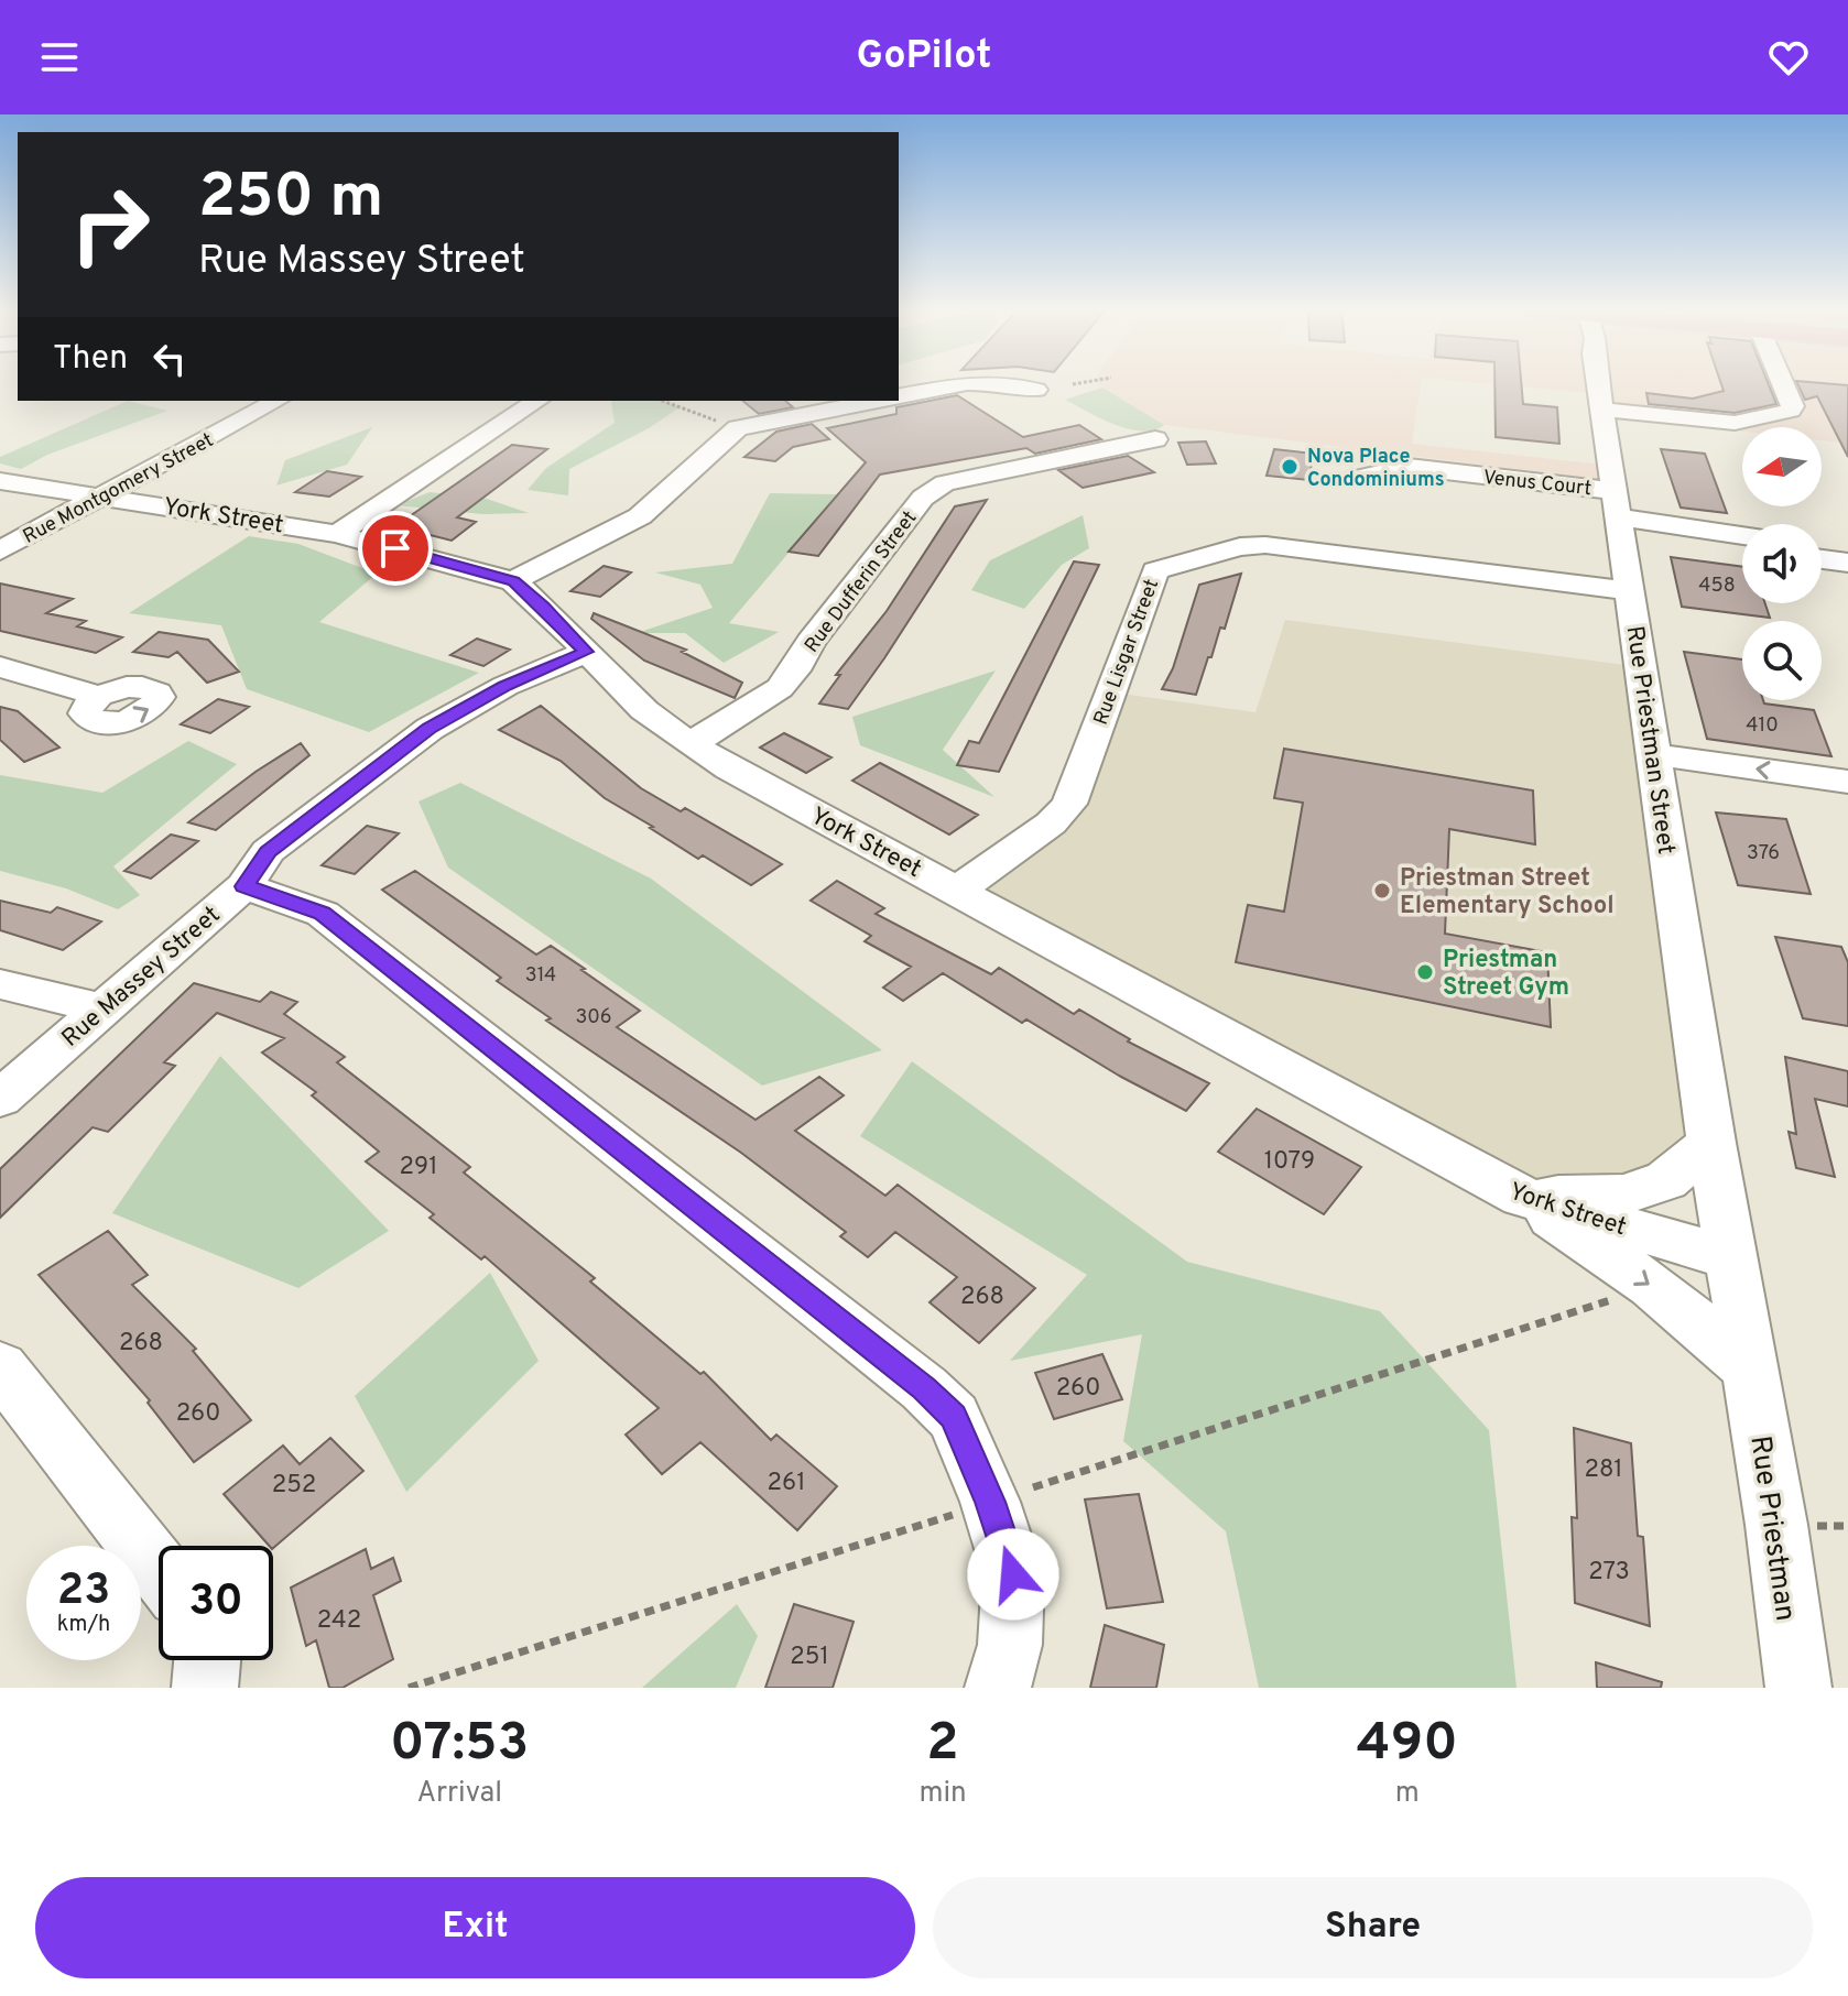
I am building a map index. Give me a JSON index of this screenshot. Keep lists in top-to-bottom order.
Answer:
{
  "streets": {
    "street": [
      "Venus Court",
      "Rue Montgomery Street",
      "York Street",
      "Rue Dufferin Street",
      "Rue Lisgar Street",
      "Rue Priestman Street",
      "Rue Massey Street",
      "Rue Priestman"
    ]
  },
  "crossings": [
    ["Venus Court", "Rue Priestman Street"],
    ["Rue Montgomery Street", "York Street"],
    ["York Street", "Rue Dufferin Street"],
    ["York Street", "Rue Lisgar Street"],
    ["York Street", "Rue Priestman Street"],
    ["York Street", "Rue Massey Street"],
    ["York Street", "Rue Priestman"],
    ["Rue Lisgar Street", "Rue Priestman Street"],
    ["Rue Priestman Street", "Rue Priestman"]
  ],
  "places": ["Nova Place Condominiums", "Priestman Street Elementary School", "Priestman Street Gym"],
  "house_numbers": [
    "458",
    "410",
    "376",
    "314",
    "306",
    "1079",
    "291",
    "268",
    "268",
    "260",
    "260",
    "281",
    "261",
    "252",
    "273",
    "242",
    "251"
  ],
  "north": "left",
  "page": {
    "header": "GoPilot",
    "turn": ["250 m", "Rue Massey Street"],
    "then": "Then",
    "speed": "23 km/h",
    "limit": "30",
    "eta": [
      "07:53",
      "Arrival",
      "2",
      "min",
      "490",
      "m"
    ],
    "buttons": ["Exit", "Share"]
  }
}
